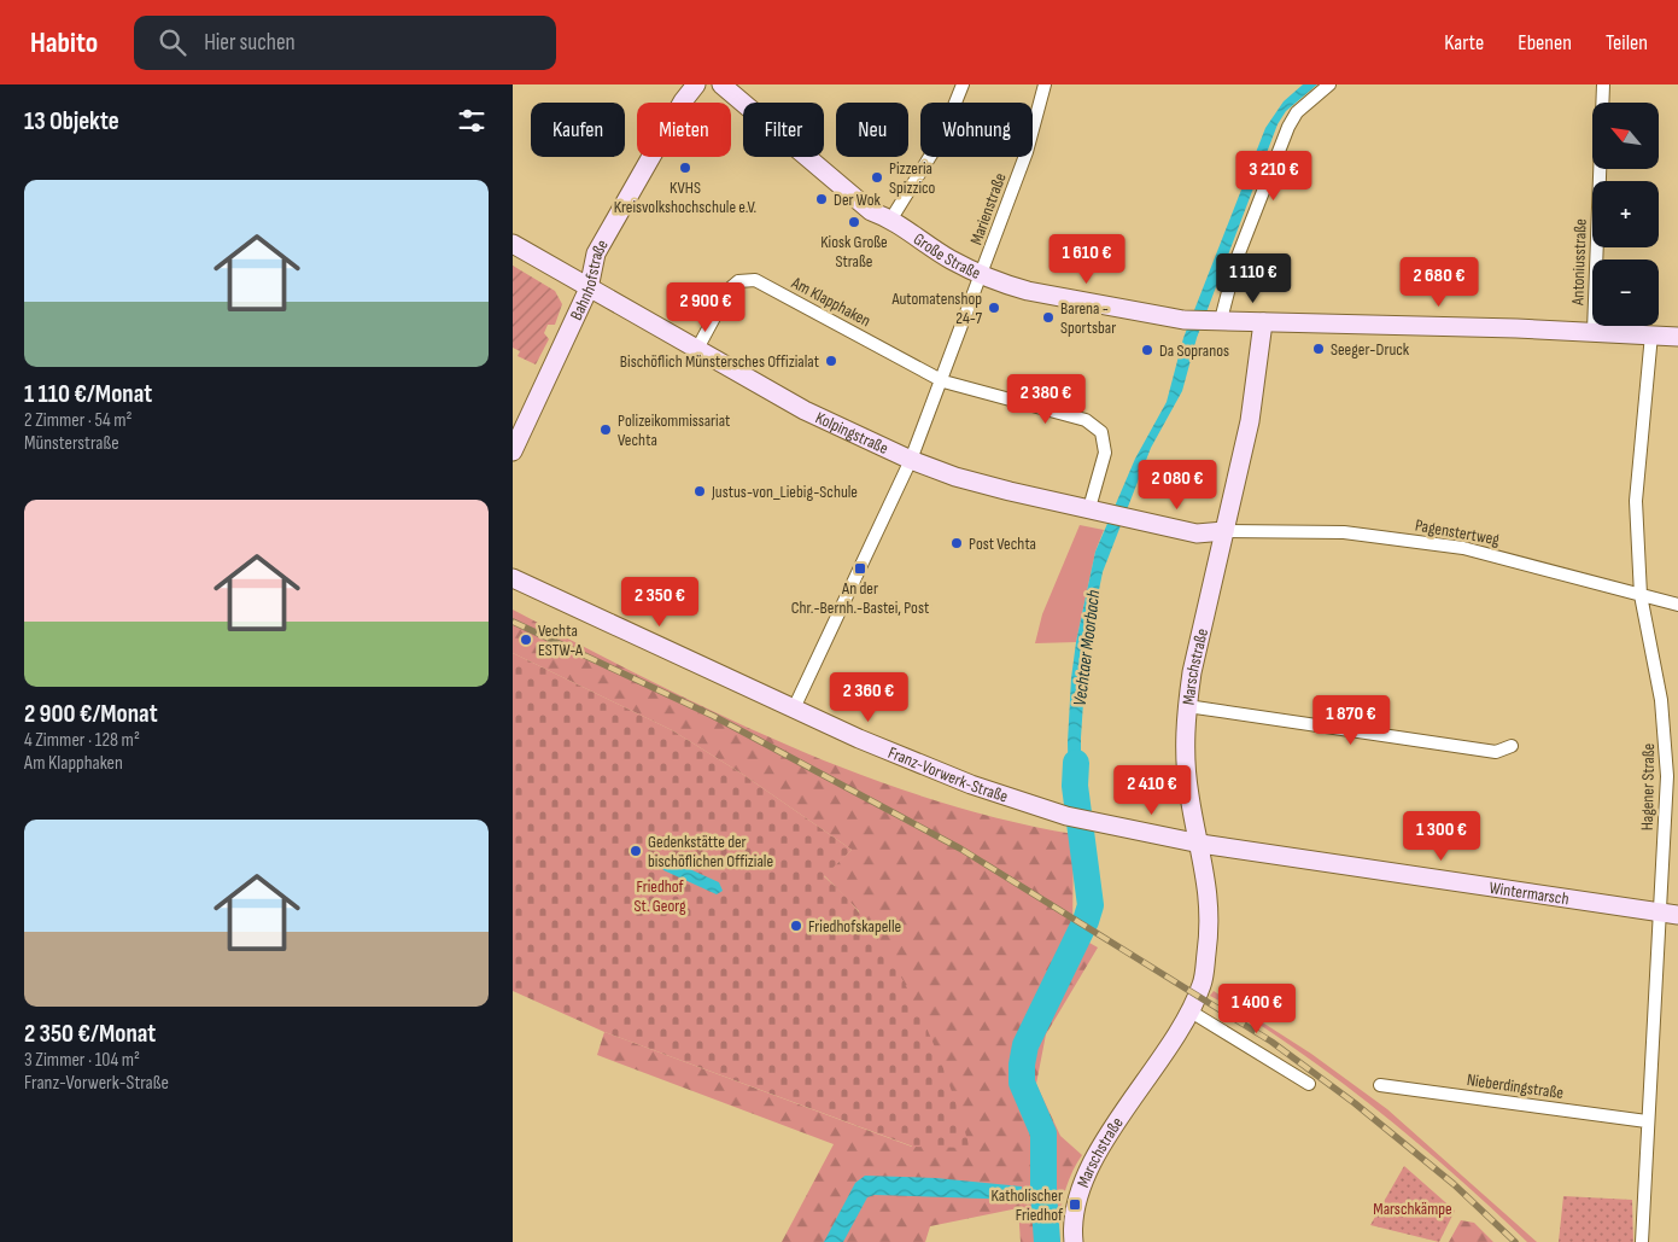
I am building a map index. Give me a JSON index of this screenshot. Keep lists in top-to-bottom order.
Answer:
{
  "streets": {
    "street": [
      "Marienstraße",
      "Große Straße",
      "Antoniusstraße",
      "Bahnhofstraße",
      "Am Klapphaken",
      "Kolpingstraße",
      "Pagenstertweg",
      "Marschstraße",
      "Franz-Vorwerk-Straße",
      "Hagener Straße",
      "Wintermarsch",
      "Nieberdingstraße"
    ]
  },
  "crossings": [
    ["Marienstraße", "Große Straße"],
    ["Große Straße", "Antoniusstraße"],
    ["Große Straße", "Marschstraße"],
    ["Große Straße", "Hagener Straße"],
    ["Bahnhofstraße", "Kolpingstraße"],
    ["Am Klapphaken", "Kolpingstraße"],
    ["Kolpingstraße", "Pagenstertweg"],
    ["Kolpingstraße", "Marschstraße"],
    ["Pagenstertweg", "Marschstraße"],
    ["Pagenstertweg", "Hagener Straße"],
    ["Marschstraße", "Franz-Vorwerk-Straße"],
    ["Marschstraße", "Wintermarsch"],
    ["Franz-Vorwerk-Straße", "Wintermarsch"],
    ["Hagener Straße", "Wintermarsch"],
    ["Hagener Straße", "Nieberdingstraße"]
  ],
  "water": ["Vechtaer Moorbach"],
  "parks": ["Friedhof St. Georg", "Marschkämpe"],
  "places": {
    "other": [
      "KVHS Kreisvolkshochschule e.V.",
      "Pizzeria Spizzico",
      "Der Wok",
      "Kiosk Große Straße",
      "Automatenshop 24-7",
      "Barena - Sportsbar",
      "Seeger-Druck",
      "Da Sopranos",
      "Bischöflich Münstersches Offizialat",
      "Polizeikommissariat Vechta",
      "Justus-von_Liebig-Schule",
      "Post Vechta",
      "Vechta ESTW-A",
      "Gedenkstätte der bischöflichen Offiziale",
      "Friedhofskapelle"
    ],
    "transit": ["An der Chr.-Bernh.-Bastei, Post", "Katholischer Friedhof"]
  },
  "north": "top left",
  "page": {
    "header": "Habito",
    "search": "Hier suchen",
    "nav": ["Karte", "Ebenen", "Teilen"],
    "heading": "13 Objekte",
    "map_buttons": ["+", "−"],
    "chip": [
      "Kaufen",
      "Mieten",
      "Filter",
      "Neu",
      "Wohnung"
    ],
    "price": [
      "3 210 €",
      "1 610 €",
      "1 110 €",
      "2 680 €",
      "2 900 €",
      "2 380 €",
      "2 080 €",
      "2 350 €",
      "2 360 €",
      "1 870 €",
      "2 410 €",
      "1 300 €",
      "1 400 €"
    ],
    "list": [
      {
        "name": "1 110 €/Monat",
        "note": "2 Zimmer · 54 m² · Münsterstraße"
      },
      {
        "name": "2 900 €/Monat",
        "note": "4 Zimmer · 128 m² · Am Klapphaken"
      },
      {
        "name": "2 350 €/Monat",
        "note": "3 Zimmer · 104 m² · Franz-Vorwerk-Straße"
      }
    ]
  }
}
